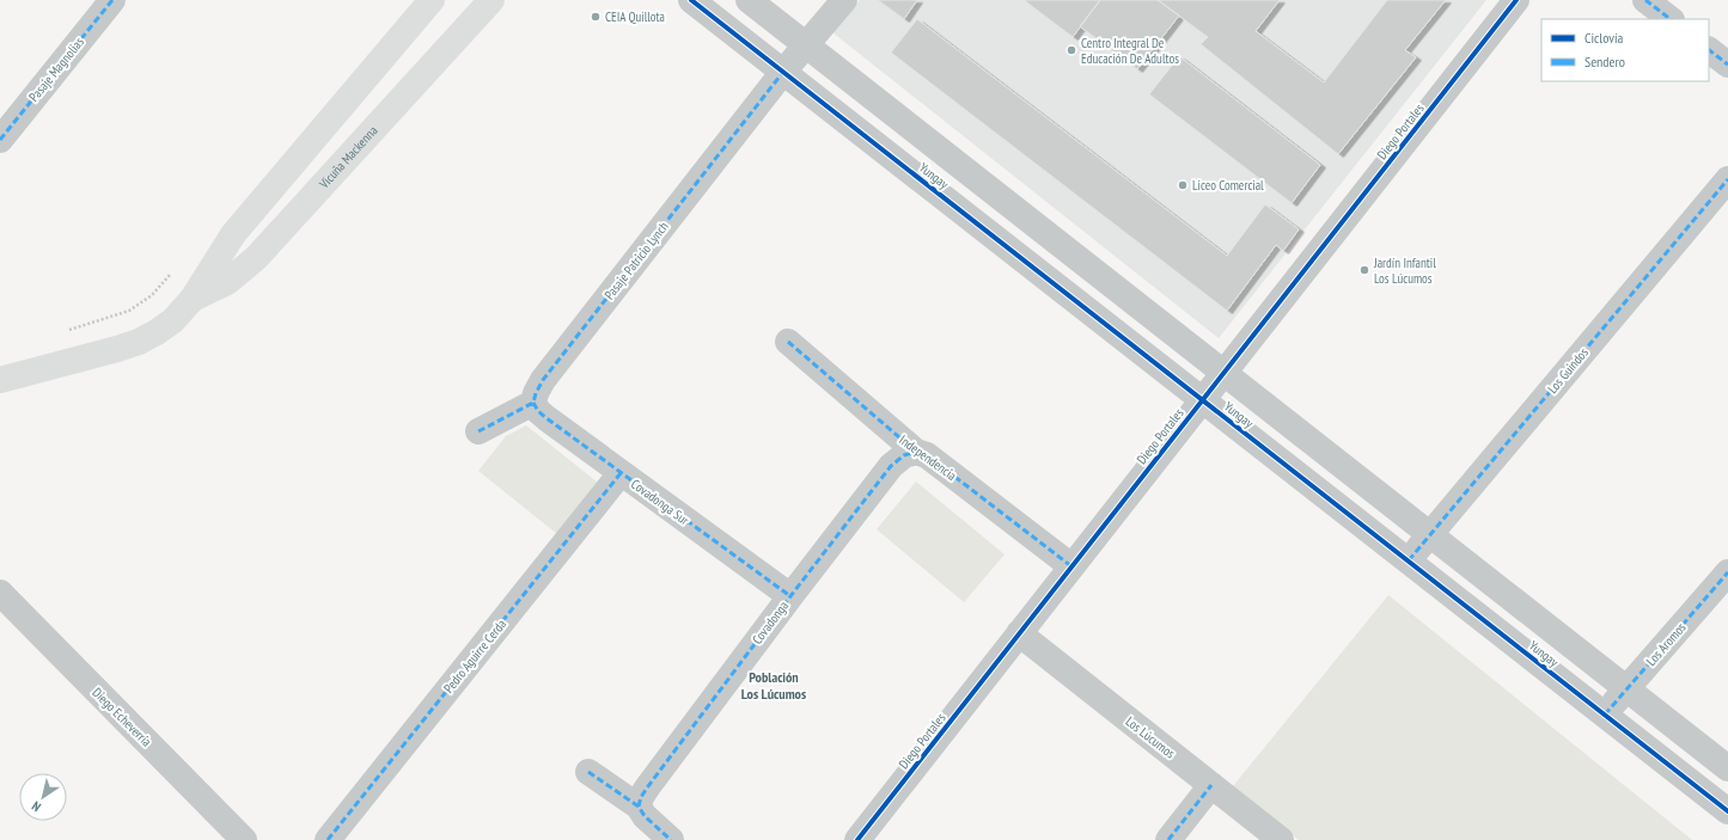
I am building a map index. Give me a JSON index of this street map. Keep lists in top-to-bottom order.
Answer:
{
  "streets": {
    "main road": ["Vicuña Mackenna"],
    "street": [
      "Pasaje Magnolias",
      "Diego Portales",
      "Yungay",
      "Pasaje Patricio Lynch",
      "Los Guindos",
      "Independencia",
      "Covadonga Sur",
      "Covadonga",
      "Los Aromos",
      "Pedro Aguirre Cerda",
      "Diego Echeverría",
      "Los Lúcumos"
    ]
  },
  "crossings": [
    ["Diego Portales", "Yungay"],
    ["Diego Portales", "Independencia"],
    ["Diego Portales", "Los Lúcumos"],
    ["Yungay", "Pasaje Patricio Lynch"],
    ["Yungay", "Los Guindos"],
    ["Yungay", "Los Aromos"],
    ["Pasaje Patricio Lynch", "Covadonga Sur"],
    ["Independencia", "Covadonga"],
    ["Covadonga Sur", "Covadonga"],
    ["Covadonga Sur", "Pedro Aguirre Cerda"]
  ],
  "districts": ["Población Los Lúcumos"],
  "places": [
    "CEIA Quillota",
    "Centro Integral De Educación De Adultos",
    "Liceo Comercial",
    "Jardín Infantil Los Lúcumos"
  ],
  "legend": ["Ciclovía", "Sendero"],
  "north": "bottom left"
}
